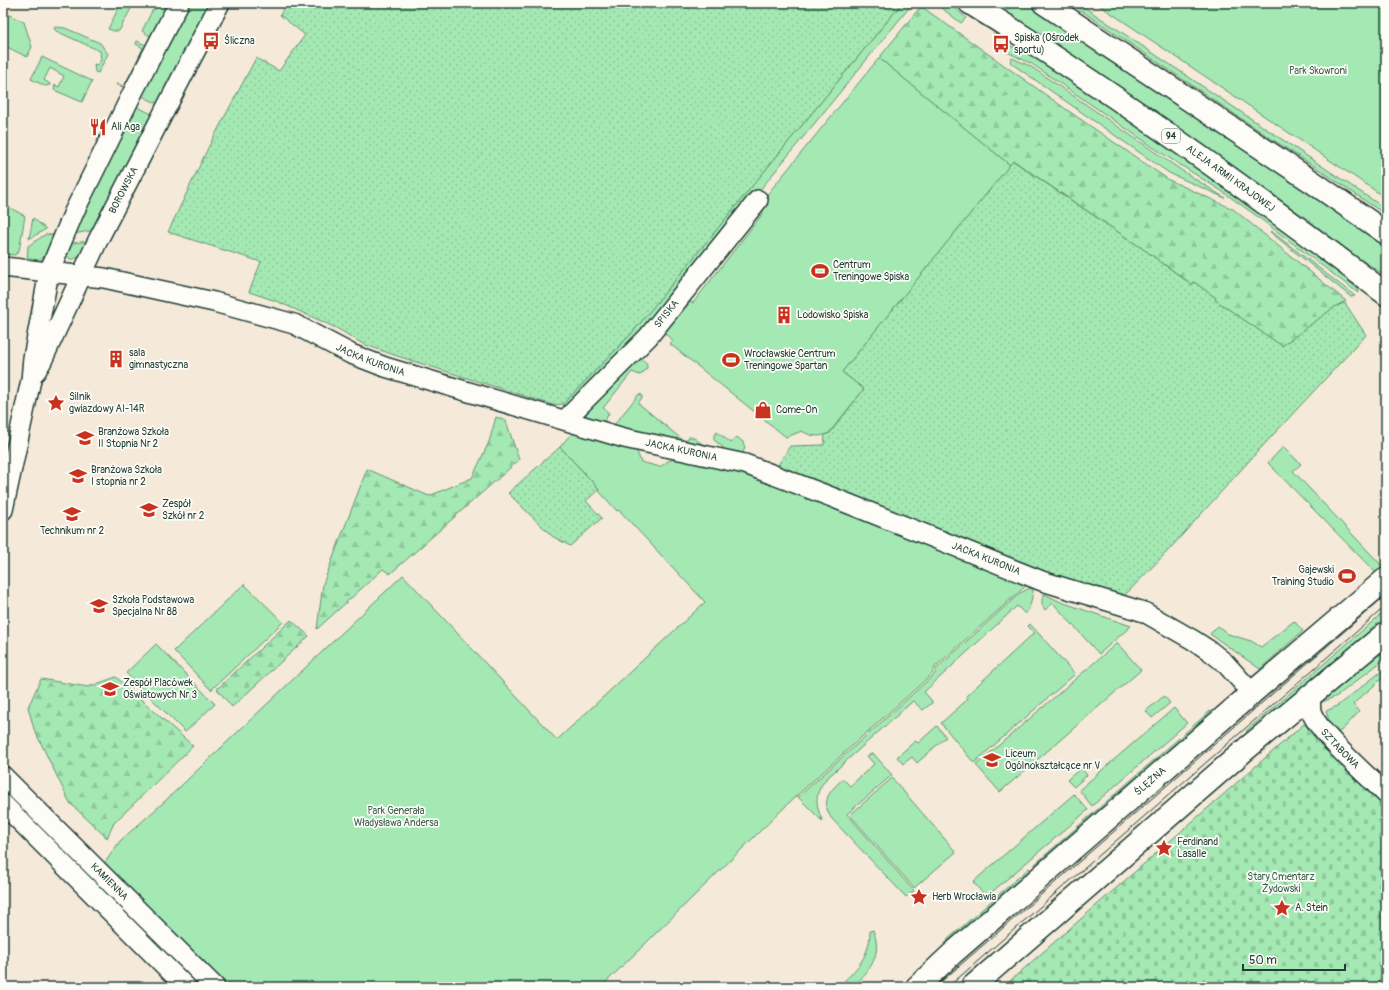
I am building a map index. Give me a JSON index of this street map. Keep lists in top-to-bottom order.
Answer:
{
  "streets": {
    "main road": ["94", "ALEJA ARMII KRAJOWEJ", "ŚLĘŻNA"],
    "street": [
      "BOROWSKA",
      "SPISKA",
      "JACKA KURONIA",
      "SZTABOWA",
      "KAMIENNA"
    ]
  },
  "crossings": [
    ["BOROWSKA", "JACKA KURONIA"],
    ["SPISKA", "JACKA KURONIA"],
    ["JACKA KURONIA", "ŚLĘŻNA"]
  ],
  "parks": ["Park Skowroni", "Park Generała Władysława Andersa", "Stary Cmentarz Żydowski"],
  "places": {
    "bus stop": ["Śliczna", "Spiska (Ośrodek sportu)"],
    "restaurant": ["Ali Aga"],
    "sports": ["Centrum Treningowe Spiska", "Wrocławskie Centrum Treningowe Spartan", "Gajewski Training Studio"],
    "building": ["Lodowisko Spiska", "sala gimnastyczna"],
    "place": [
      "Silnik gwiazdowy AI-14R",
      "Ferdinand Lasalle",
      "Herb Wrocławia",
      "A. Stein"
    ],
    "shop": ["Come-On"],
    "school or university": [
      "Branżowa Szkoła II Stopnia Nr 2",
      "Branżowa Szkoła I stopnia nr 2",
      "Zespół Szkół nr 2",
      "Technikum nr 2",
      "Szkoła Podstawowa Specjalna Nr 88",
      "Zespół Placówek Oświatowych Nr 3",
      "Liceum Ogólnokształcące nr V"
    ]
  },
  "scale_bar": "50 m"
}
